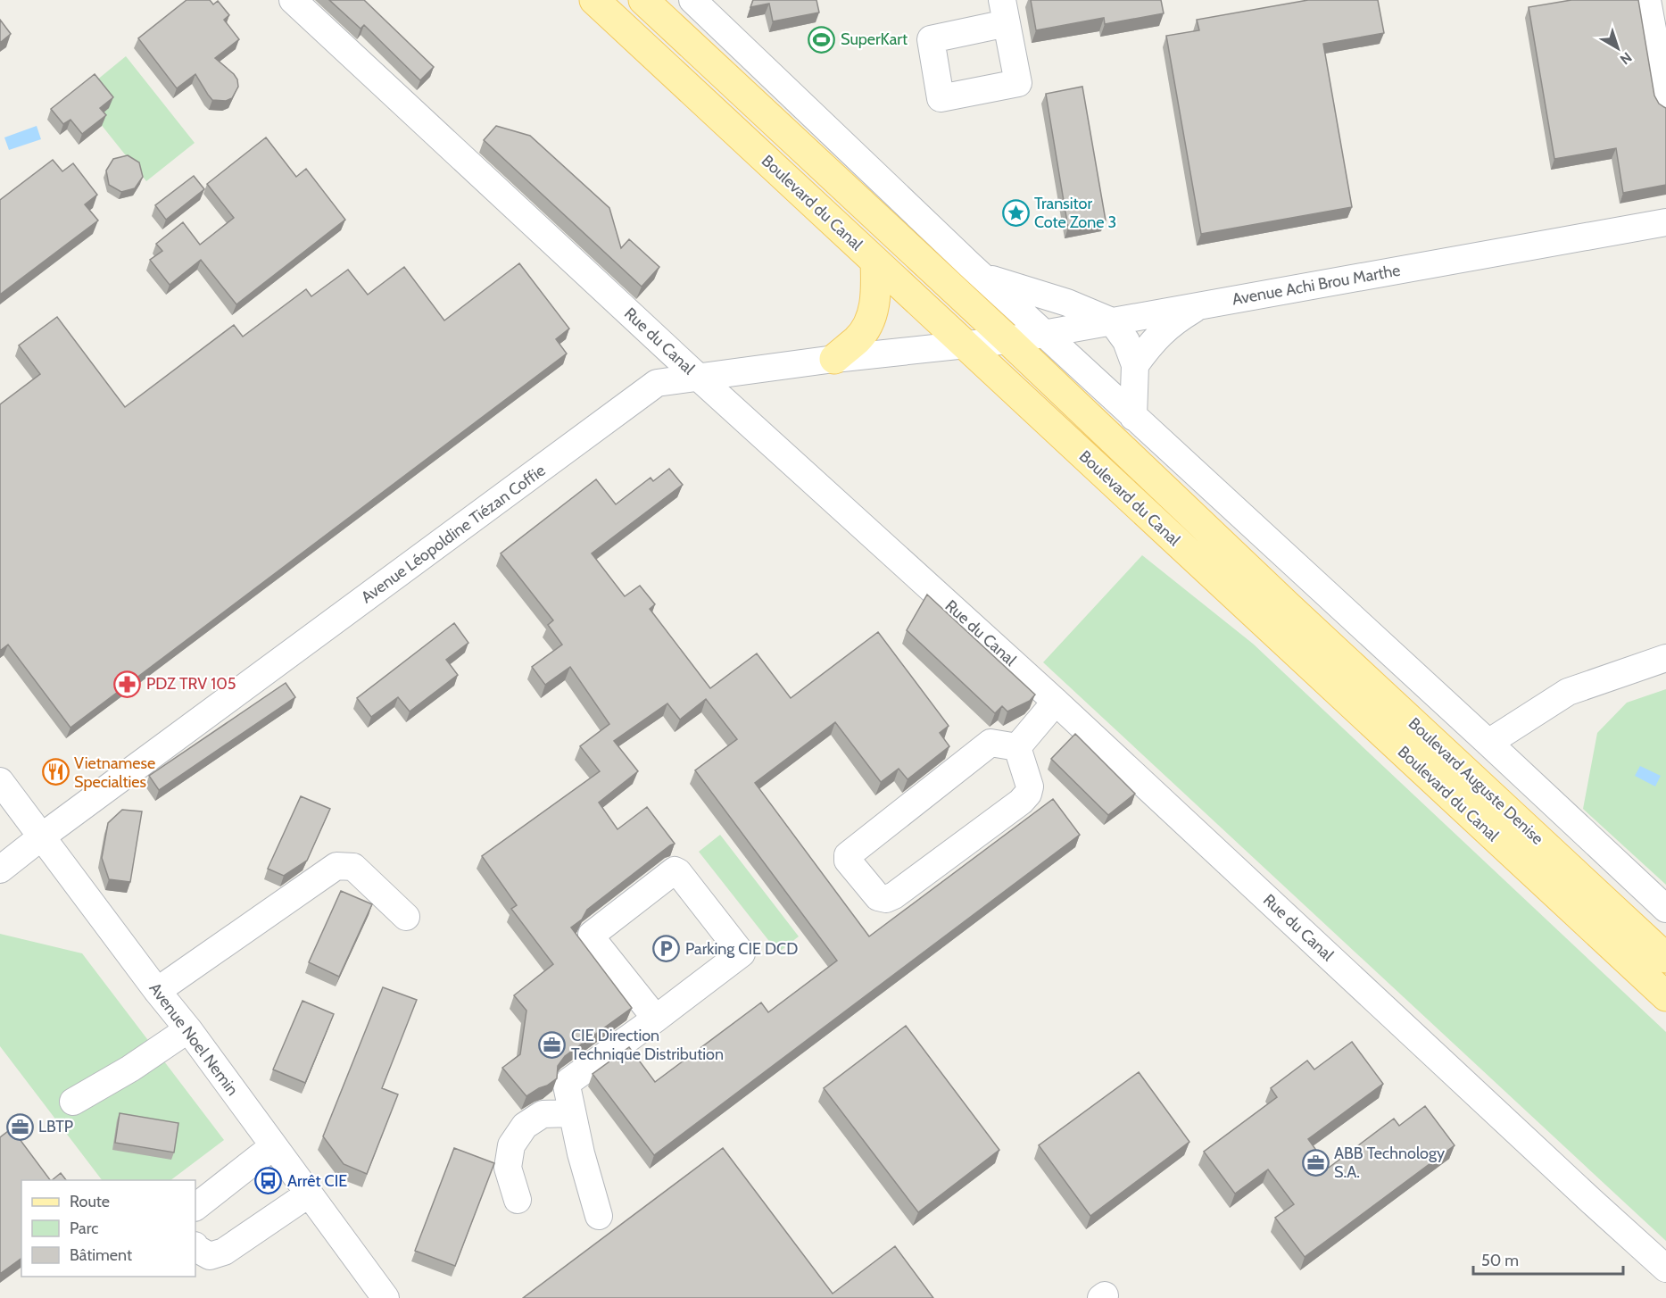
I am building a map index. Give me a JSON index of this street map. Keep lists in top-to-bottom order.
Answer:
{
  "streets": {
    "main road": ["Boulevard du Canal", "Boulevard Auguste Denise"],
    "street": [
      "Avenue Achi Brou Marthe",
      "Rue du Canal",
      "Avenue Léopoldine Tiézan Coffie",
      "Avenue Noel Nemin"
    ]
  },
  "crossings": [
    ["Boulevard du Canal", "Avenue Achi Brou Marthe"],
    ["Boulevard du Canal", "Avenue Léopoldine Tiézan Coffie"],
    ["Boulevard du Canal", "Boulevard Auguste Denise"],
    ["Avenue Achi Brou Marthe", "Avenue Léopoldine Tiézan Coffie"],
    ["Rue du Canal", "Avenue Léopoldine Tiézan Coffie"],
    ["Avenue Léopoldine Tiézan Coffie", "Avenue Noel Nemin"]
  ],
  "places": {
    "sports": ["SuperKart"],
    "place": ["Transitor Cote Zone 3"],
    "pharmacy": ["PDZ TRV 105"],
    "restaurant": ["Vietnamese Specialties"],
    "parking": ["Parking CIE DCD"],
    "office": ["CIE Direction Technique Distribution", "LBTP", "ABB Technology S.A."],
    "bus stop": ["Arrêt CIE"]
  },
  "legend": ["Route", "Parc", "Bâtiment"],
  "scale_bar": "50 m",
  "north": "bottom right"
}
